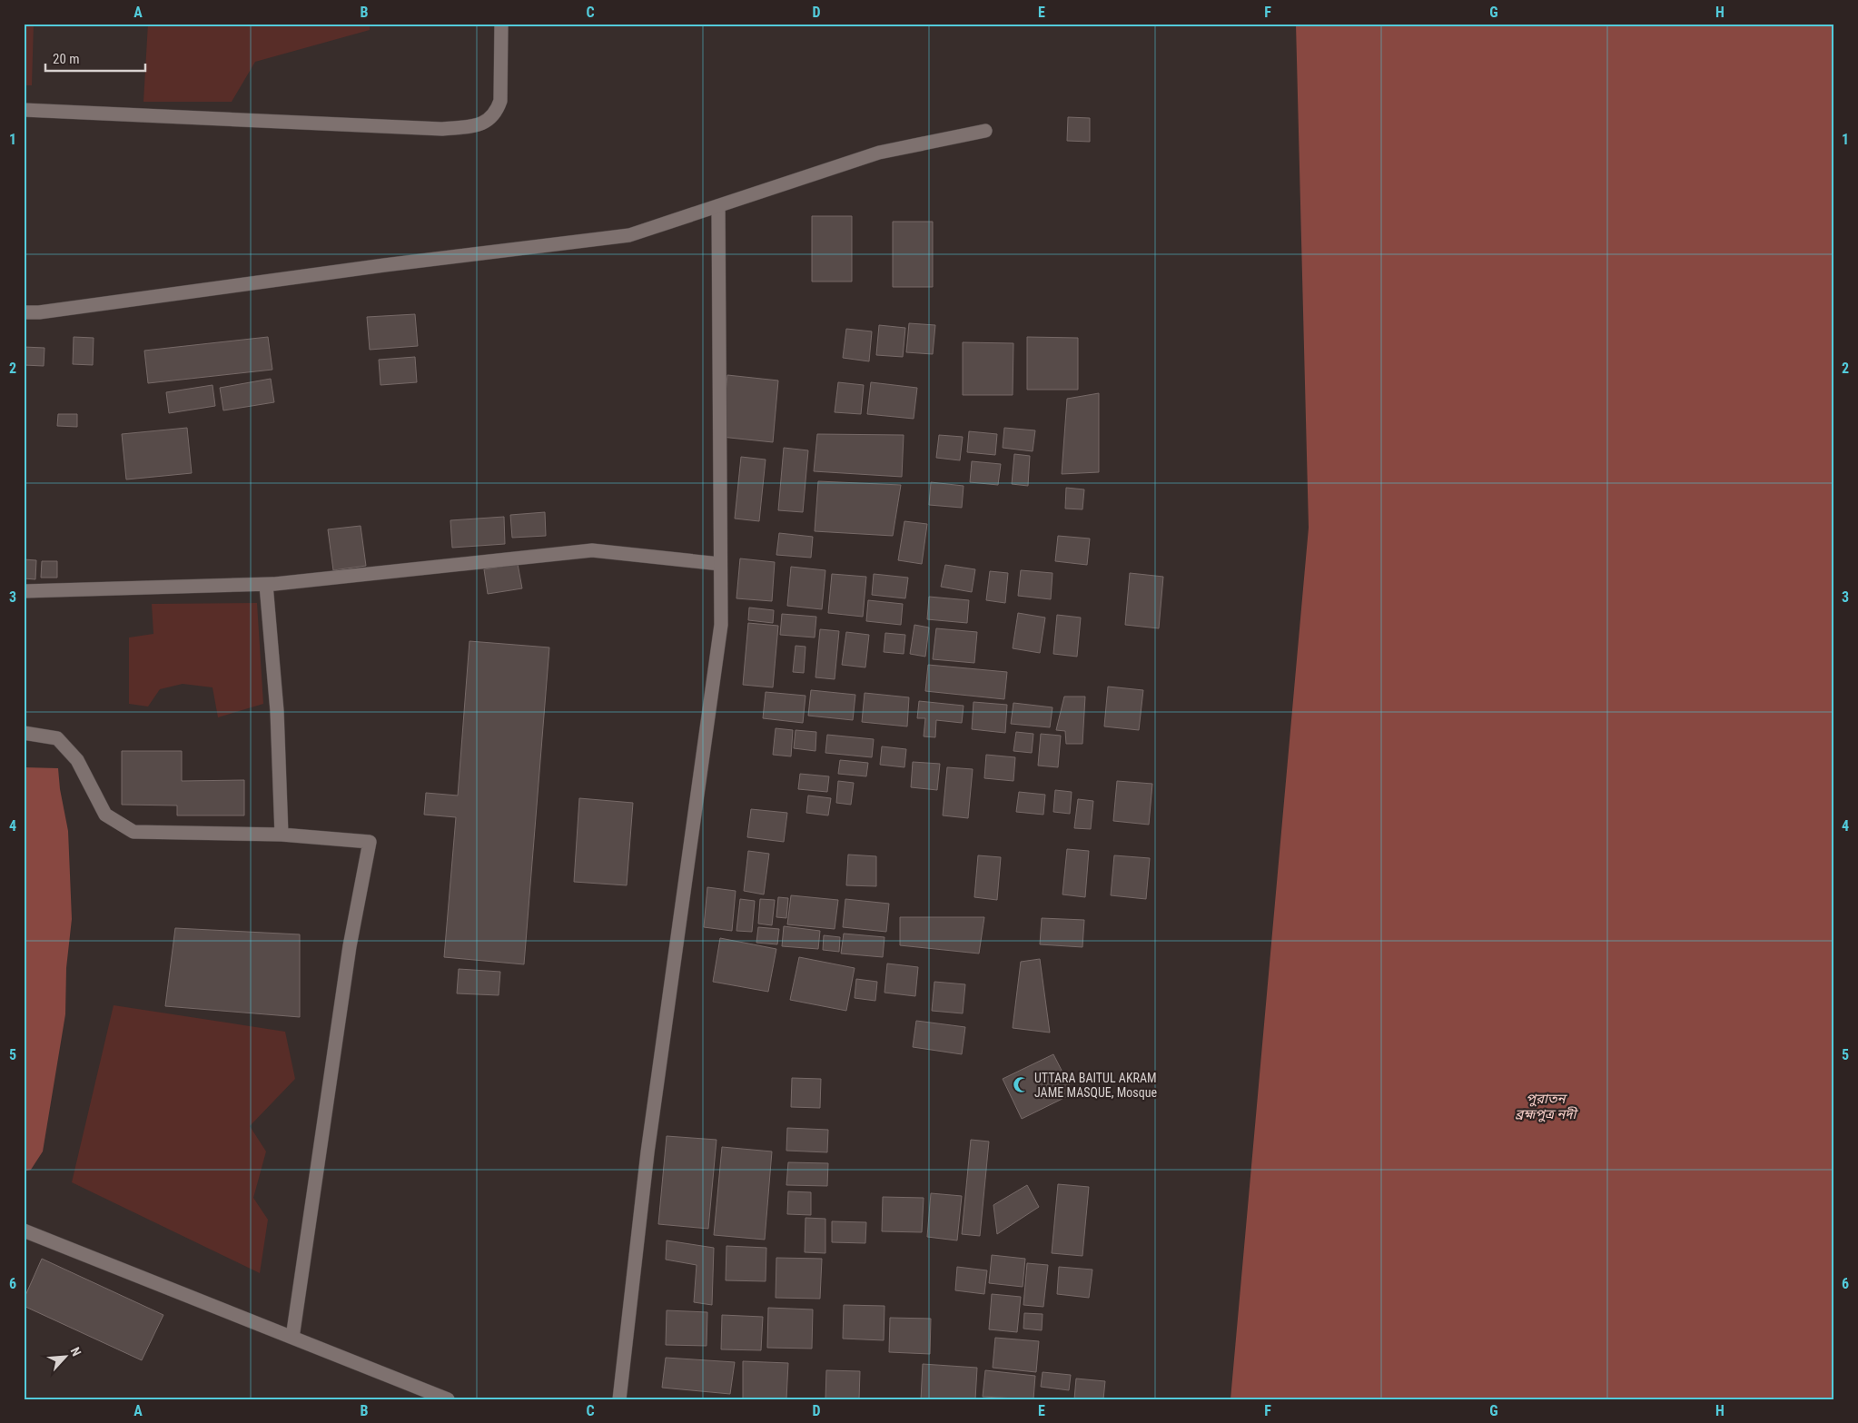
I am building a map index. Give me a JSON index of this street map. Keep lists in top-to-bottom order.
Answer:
{
  "water": ["পুরাতন ব্রহ্মপুত্র নদী"],
  "places": {
    "mosque": ["UTTARA BAITUL AKRAM JAME MASQUE, Mosque"]
  },
  "scale_bar": "20 m",
  "north": "top right",
  "grid": {
    "columns": [
      "A",
      "B",
      "C",
      "D",
      "E",
      "F",
      "G",
      "H"
    ],
    "rows": [
      "1",
      "2",
      "3",
      "4",
      "5",
      "6"
    ]
  }
}
